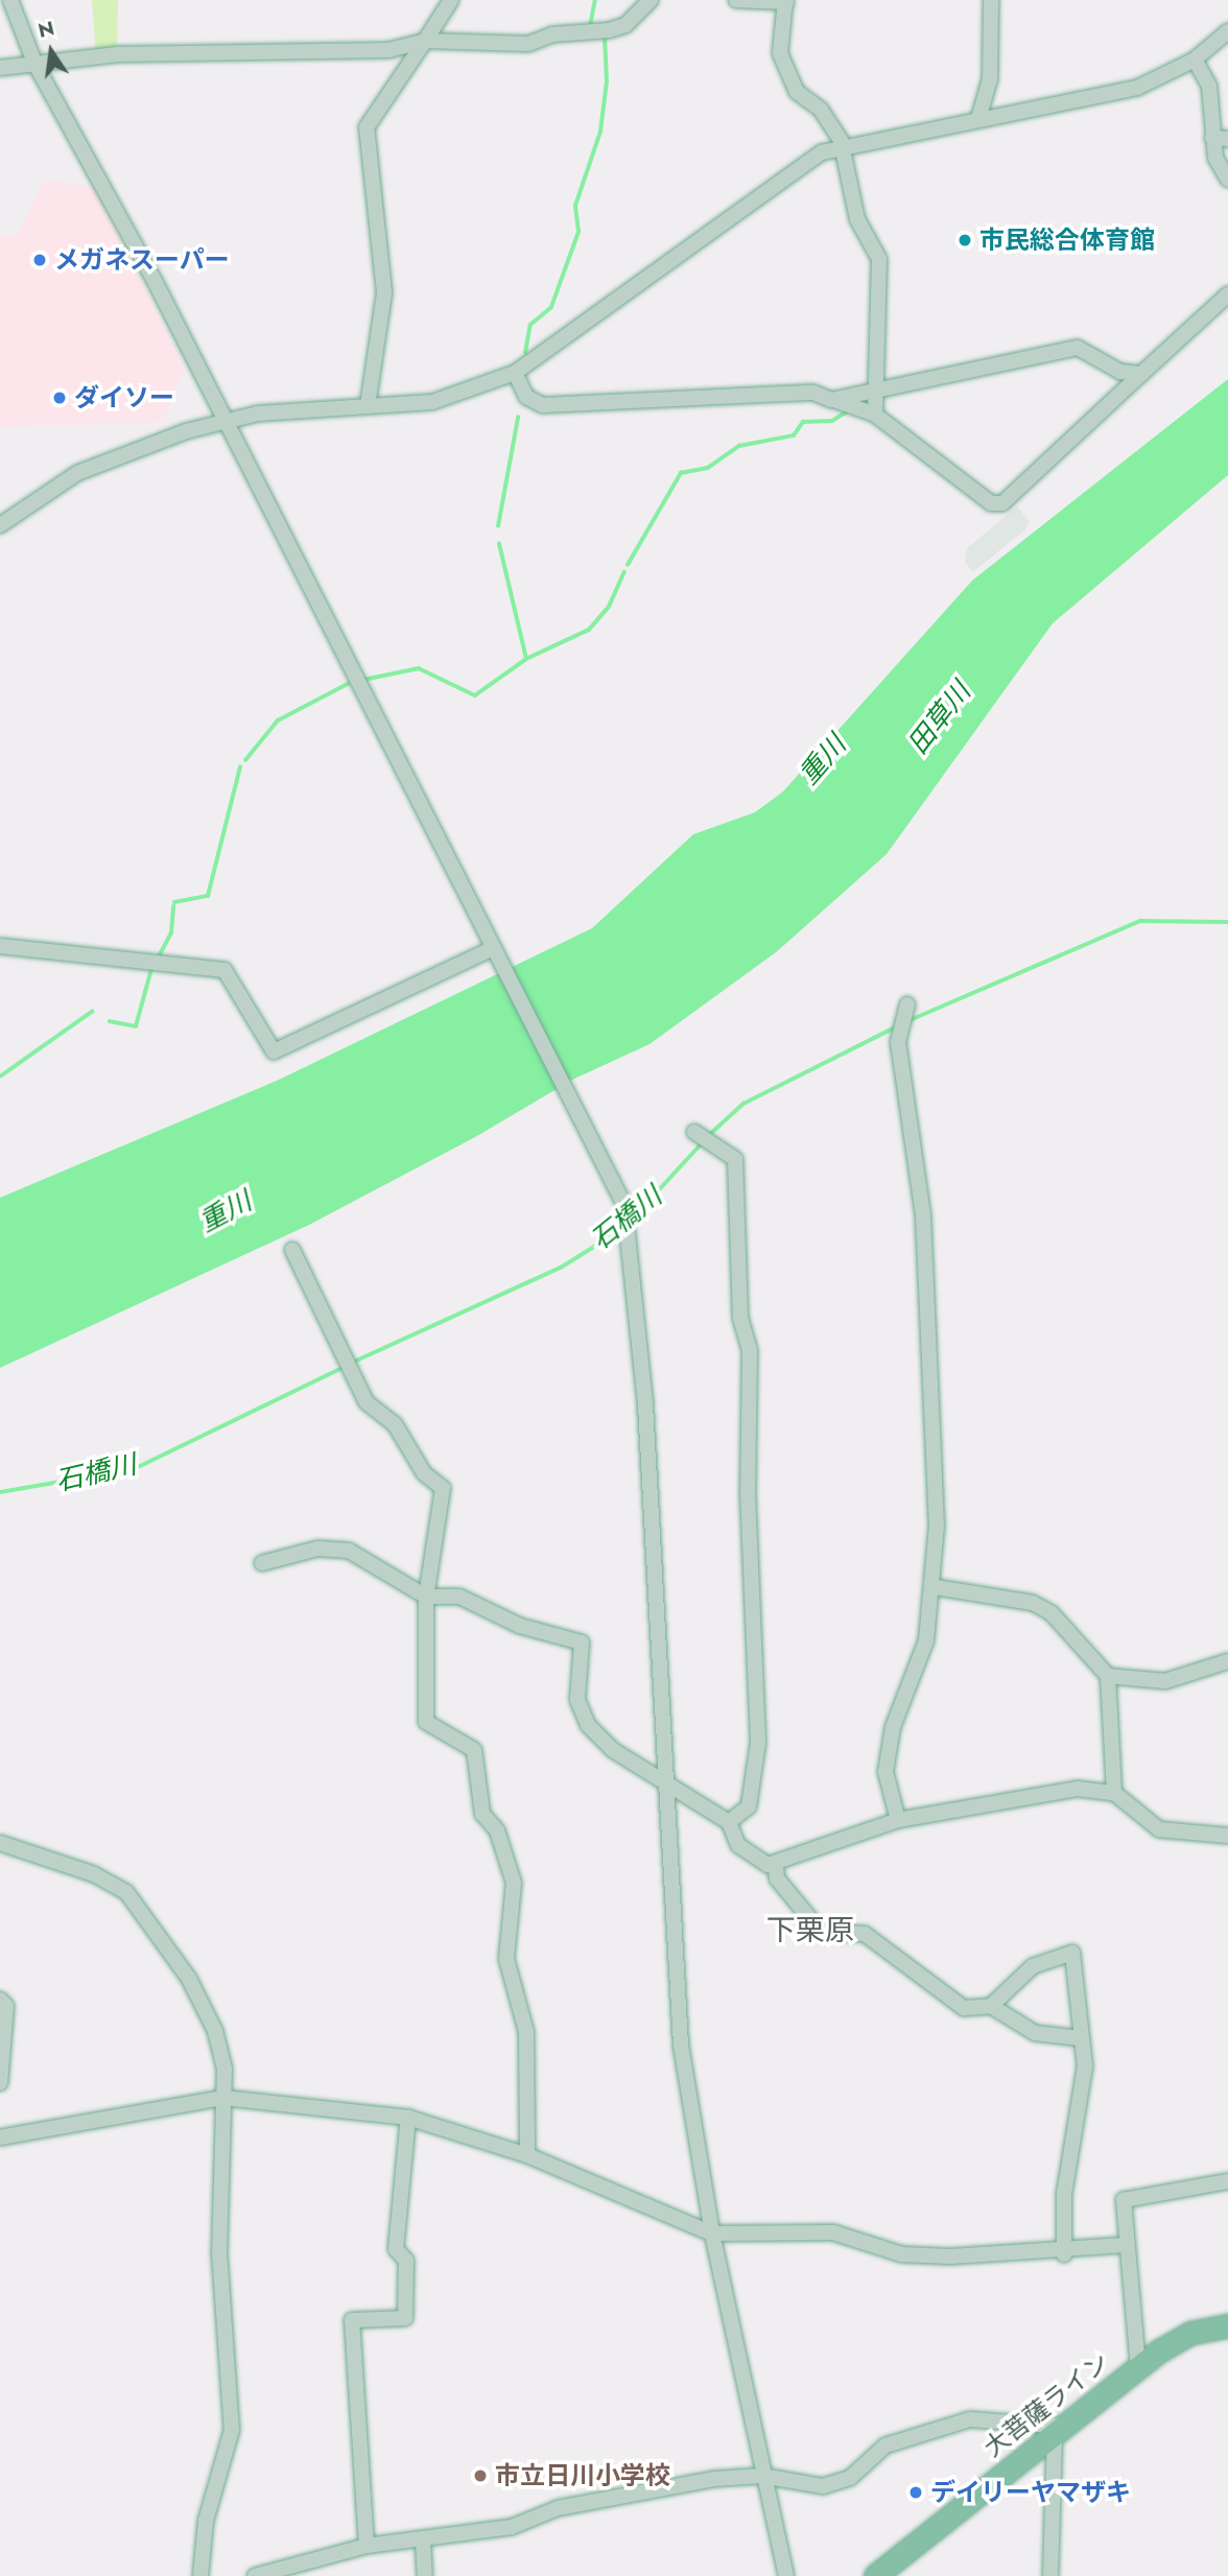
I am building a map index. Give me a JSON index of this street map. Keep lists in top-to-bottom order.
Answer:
{
  "streets": {
    "highway": ["大菩薩ライン"]
  },
  "districts": ["下栗原"],
  "water": ["田草川", "重川", "石橋川"],
  "places": [
    "市民総合体育館",
    "メガネスーパー",
    "ダイソー",
    "市立日川小学校",
    "デイリーヤマザキ"
  ],
  "north": "top"
}
